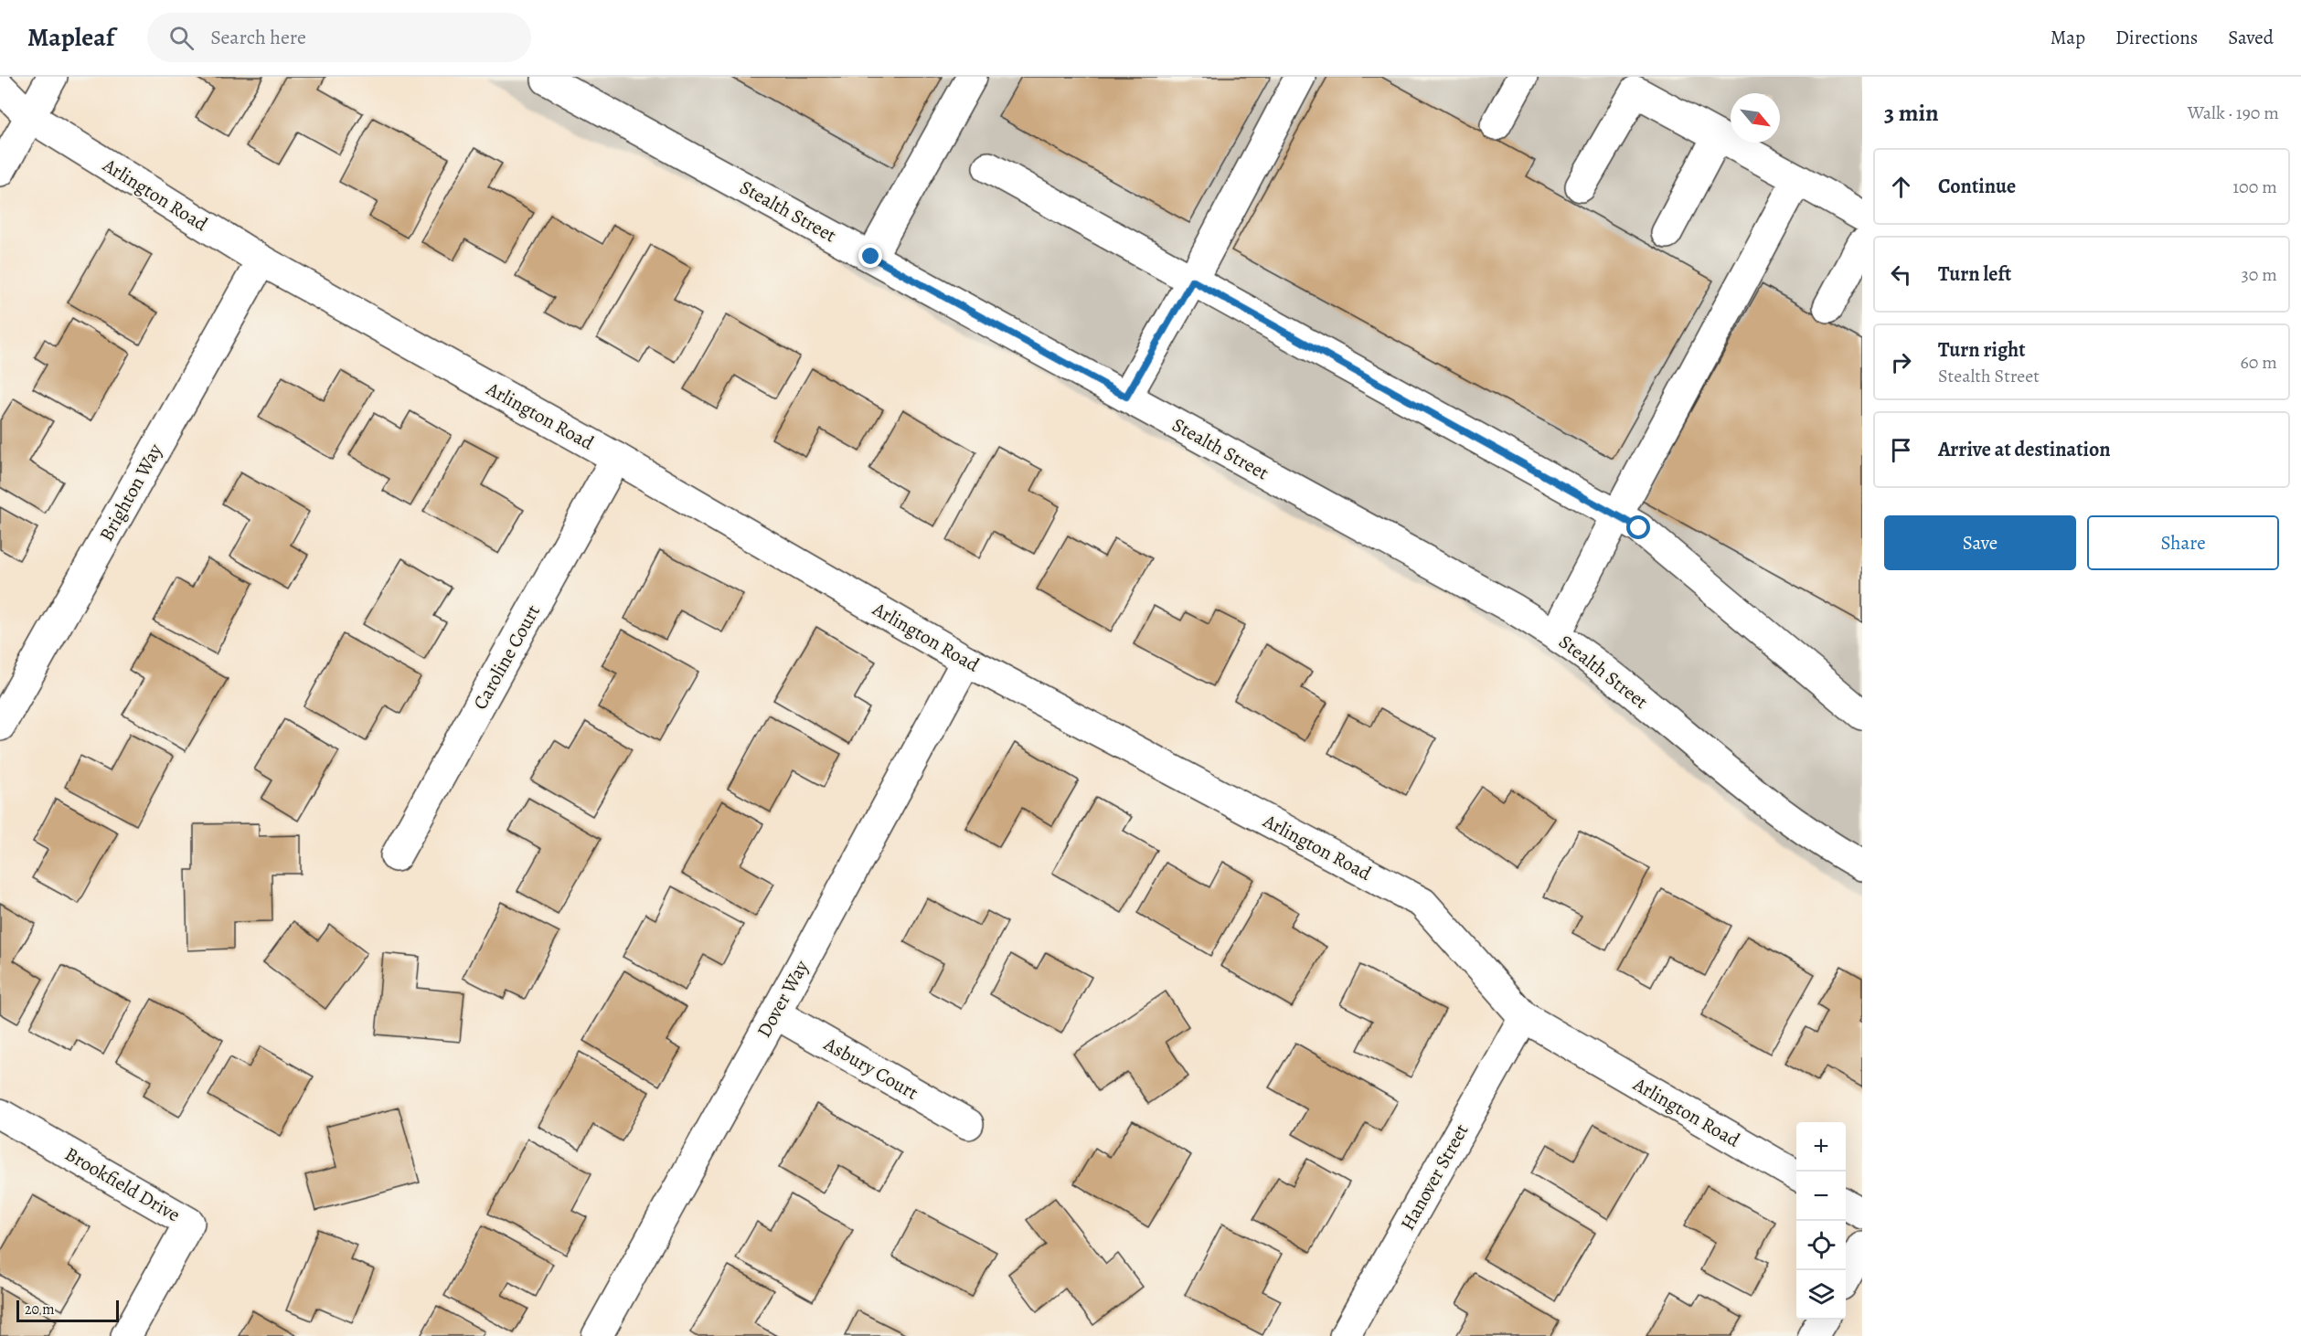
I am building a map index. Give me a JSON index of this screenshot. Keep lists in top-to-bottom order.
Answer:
{
  "streets": {
    "street": [
      "Arlington Road",
      "Stealth Street",
      "Brighton Way",
      "Caroline Court",
      "Dover Way",
      "Asbury Court",
      "Hanover Street",
      "Brookfield Drive"
    ]
  },
  "crossings": [
    ["Arlington Road", "Brighton Way"],
    ["Arlington Road", "Caroline Court"],
    ["Arlington Road", "Dover Way"],
    ["Arlington Road", "Hanover Street"],
    ["Dover Way", "Asbury Court"]
  ],
  "scale_bar": "20 m",
  "north": "bottom right",
  "page": {
    "header": "Mapleaf",
    "search": "Search here",
    "nav": ["Map", "Directions", "Saved"],
    "heading": ["3 min", "Walk · 190 m"],
    "list": [
      ["Continue", "100 m"],
      ["Turn left", "30 m"],
      ["Turn right", "Stealth Street", "60 m"],
      "Arrive at destination"
    ],
    "buttons": ["Save", "Share"],
    "map_buttons": ["+", "−"],
    "scale": "20 m"
  }
}
